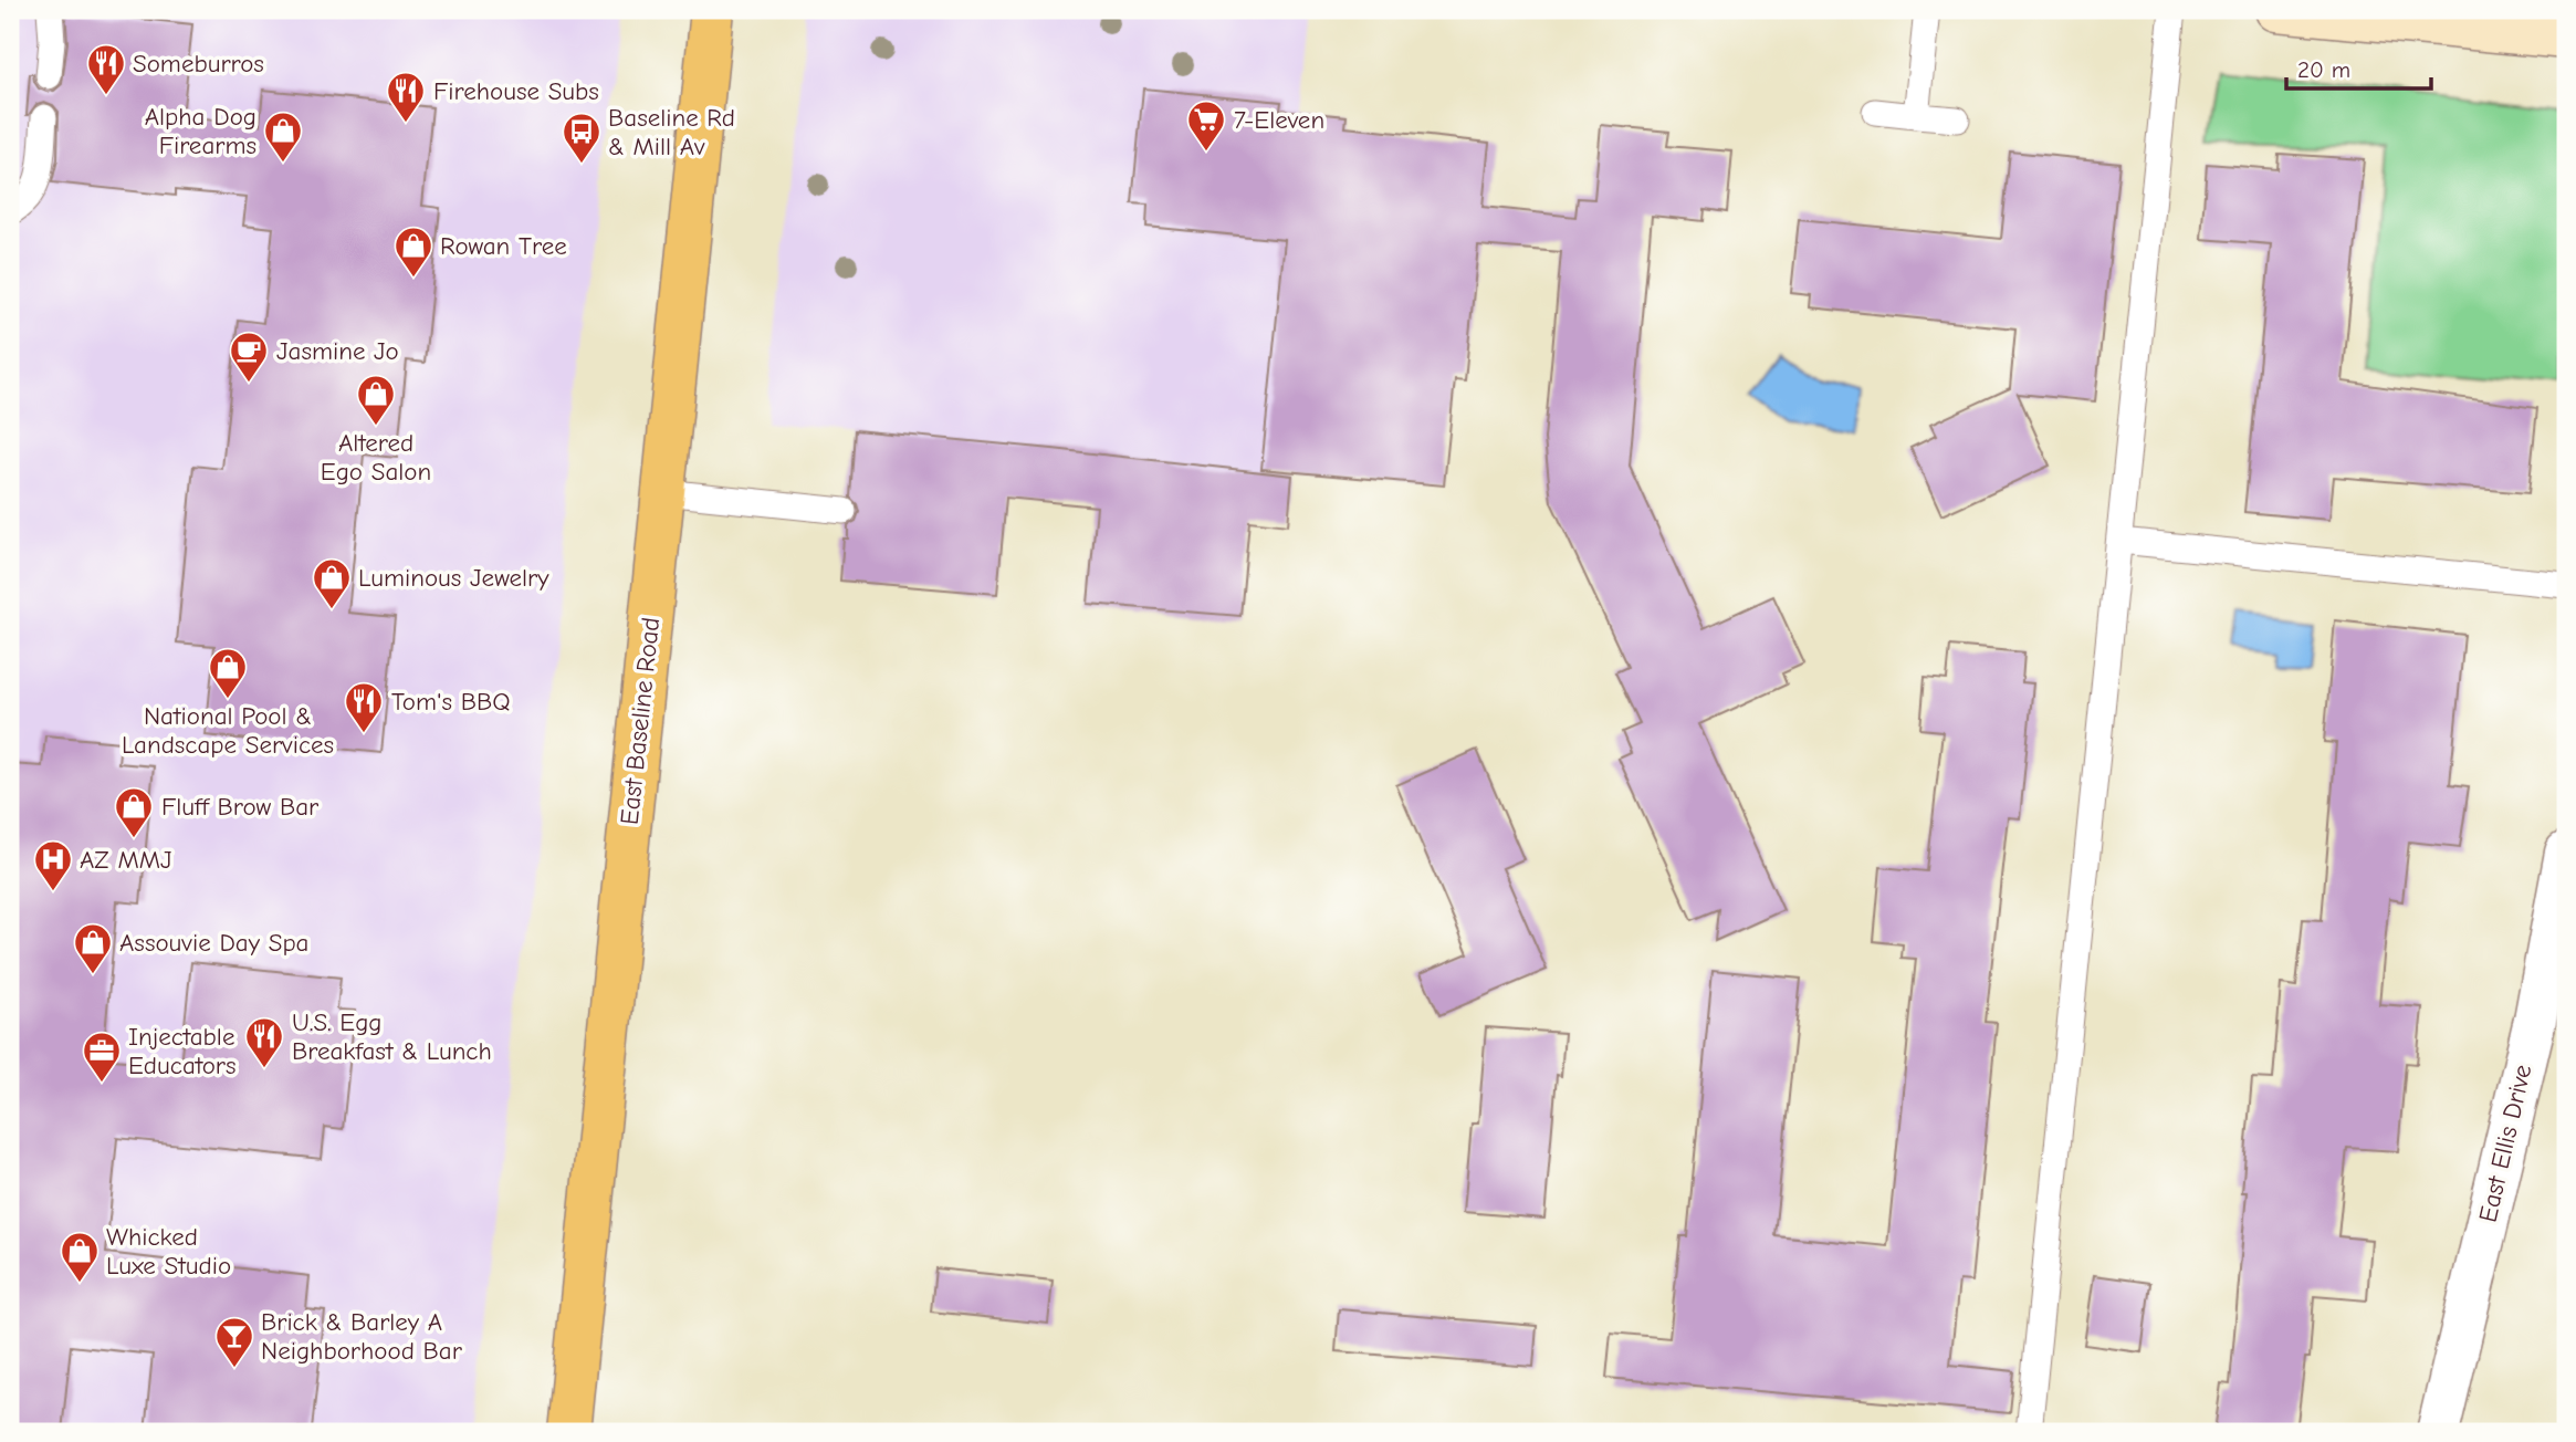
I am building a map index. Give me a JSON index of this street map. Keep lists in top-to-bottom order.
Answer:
{
  "streets": {
    "main road": ["East Baseline Road"],
    "street": ["East Ellis Drive"]
  },
  "places": {
    "restaurant": [
      "Someburros",
      "Firehouse Subs",
      "Tom's BBQ",
      "U.S. Egg Breakfast & Lunch"
    ],
    "supermarket": ["7-Eleven"],
    "shop": [
      "Alpha Dog Firearms",
      "Rowan Tree",
      "Altered Ego Salon",
      "Luminous Jewelry",
      "National Pool & Landscape Services",
      "Fluff Brow Bar",
      "Assouvie Day Spa",
      "Whicked Luxe Studio"
    ],
    "bus stop": ["Baseline Rd & Mill Av"],
    "cafe": ["Jasmine Jo"],
    "hospital": ["AZ MMJ"],
    "office": ["Injectable Educators"],
    "bar": ["Brick & Barley A Neighborhood Bar"]
  },
  "scale_bar": "20 m"
}
